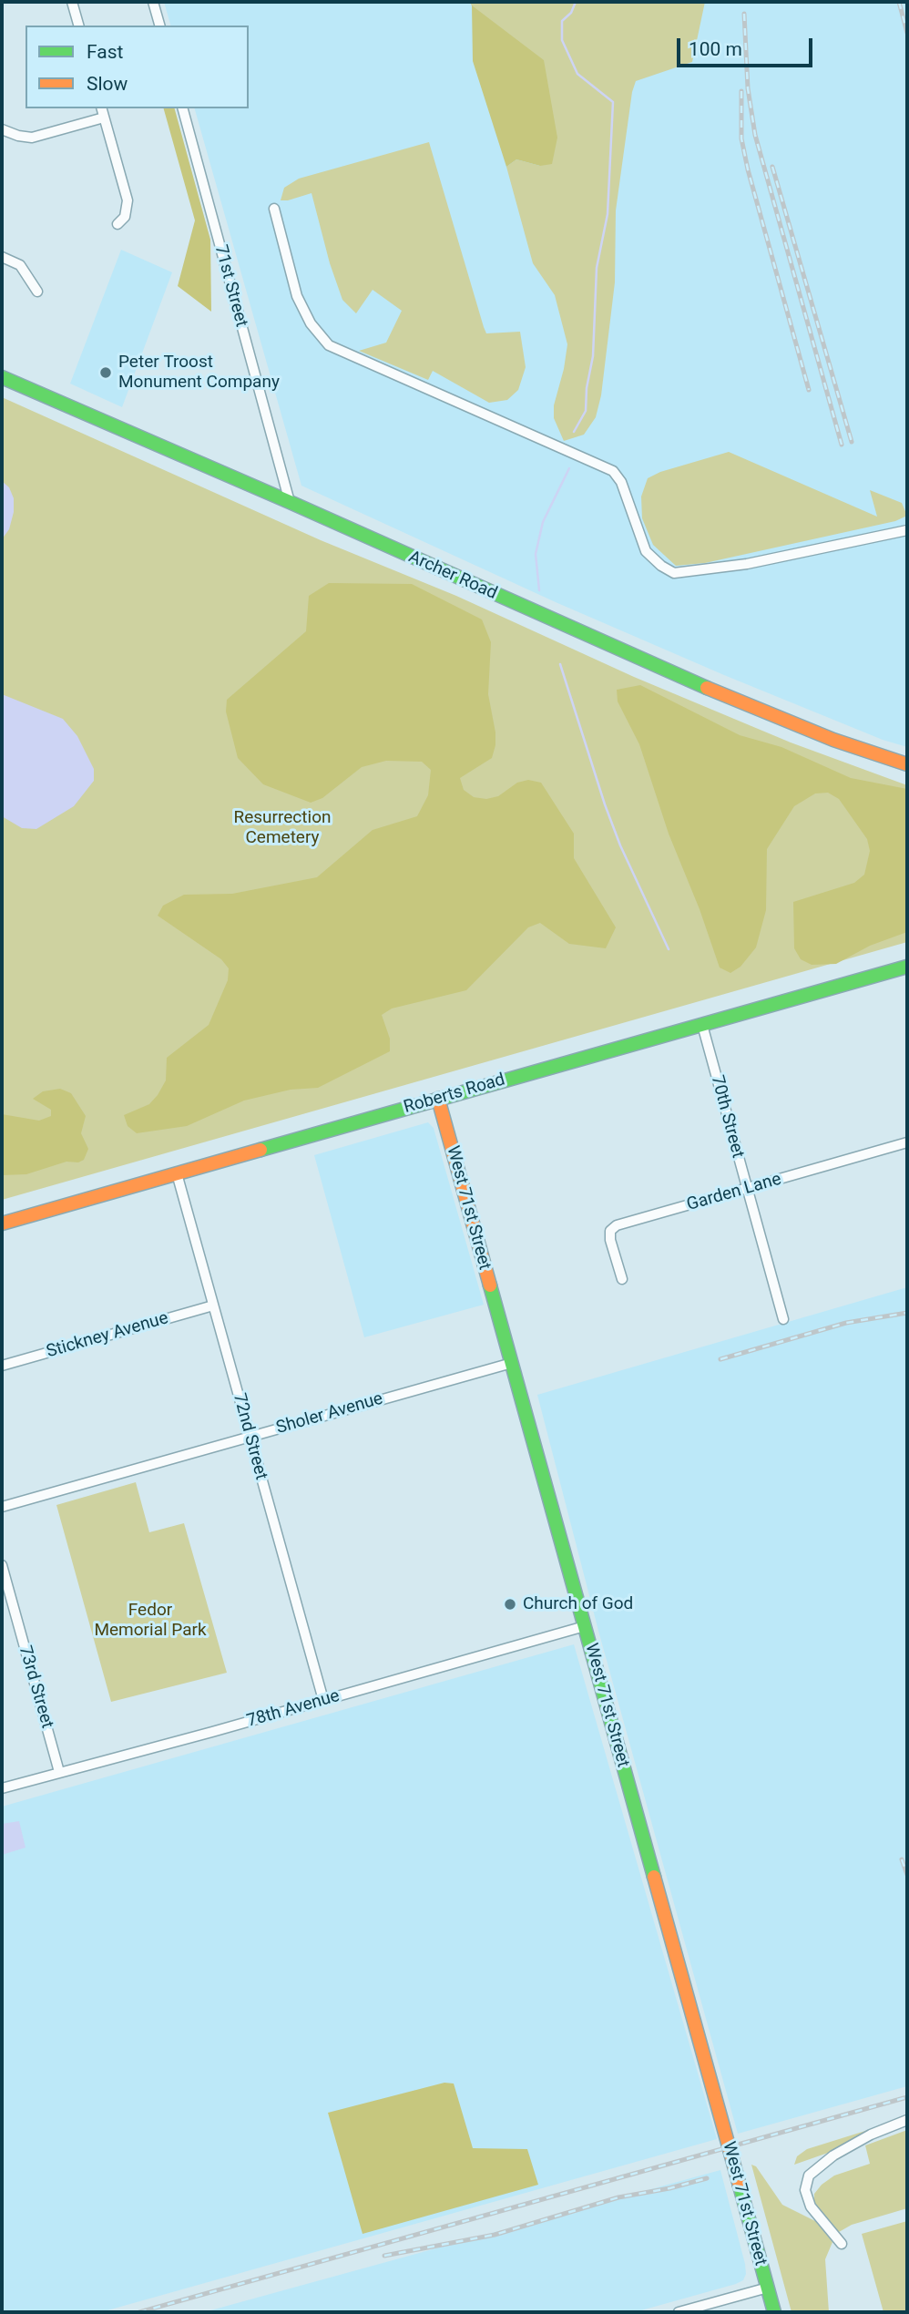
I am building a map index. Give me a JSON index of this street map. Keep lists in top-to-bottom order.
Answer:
{
  "streets": {
    "street": [
      "71st Street",
      "Archer Road",
      "Roberts Road",
      "70th Street",
      "Garden Lane",
      "West 71st Street",
      "Stickney Avenue",
      "Sholer Avenue",
      "72nd Street",
      "73rd Street",
      "78th Avenue"
    ]
  },
  "crossings": [
    ["71st Street", "Archer Road"],
    ["Roberts Road", "70th Street"],
    ["Roberts Road", "West 71st Street"],
    ["Roberts Road", "72nd Street"],
    ["70th Street", "Garden Lane"],
    ["West 71st Street", "Sholer Avenue"],
    ["West 71st Street", "78th Avenue"],
    ["Stickney Avenue", "72nd Street"],
    ["Sholer Avenue", "72nd Street"],
    ["72nd Street", "78th Avenue"],
    ["73rd Street", "78th Avenue"]
  ],
  "parks": ["Resurrection Cemetery", "Fedor Memorial Park"],
  "places": ["Peter Troost Monument Company", "Church of God"],
  "legend": ["Fast", "Slow"],
  "scale_bar": "100 m"
}
